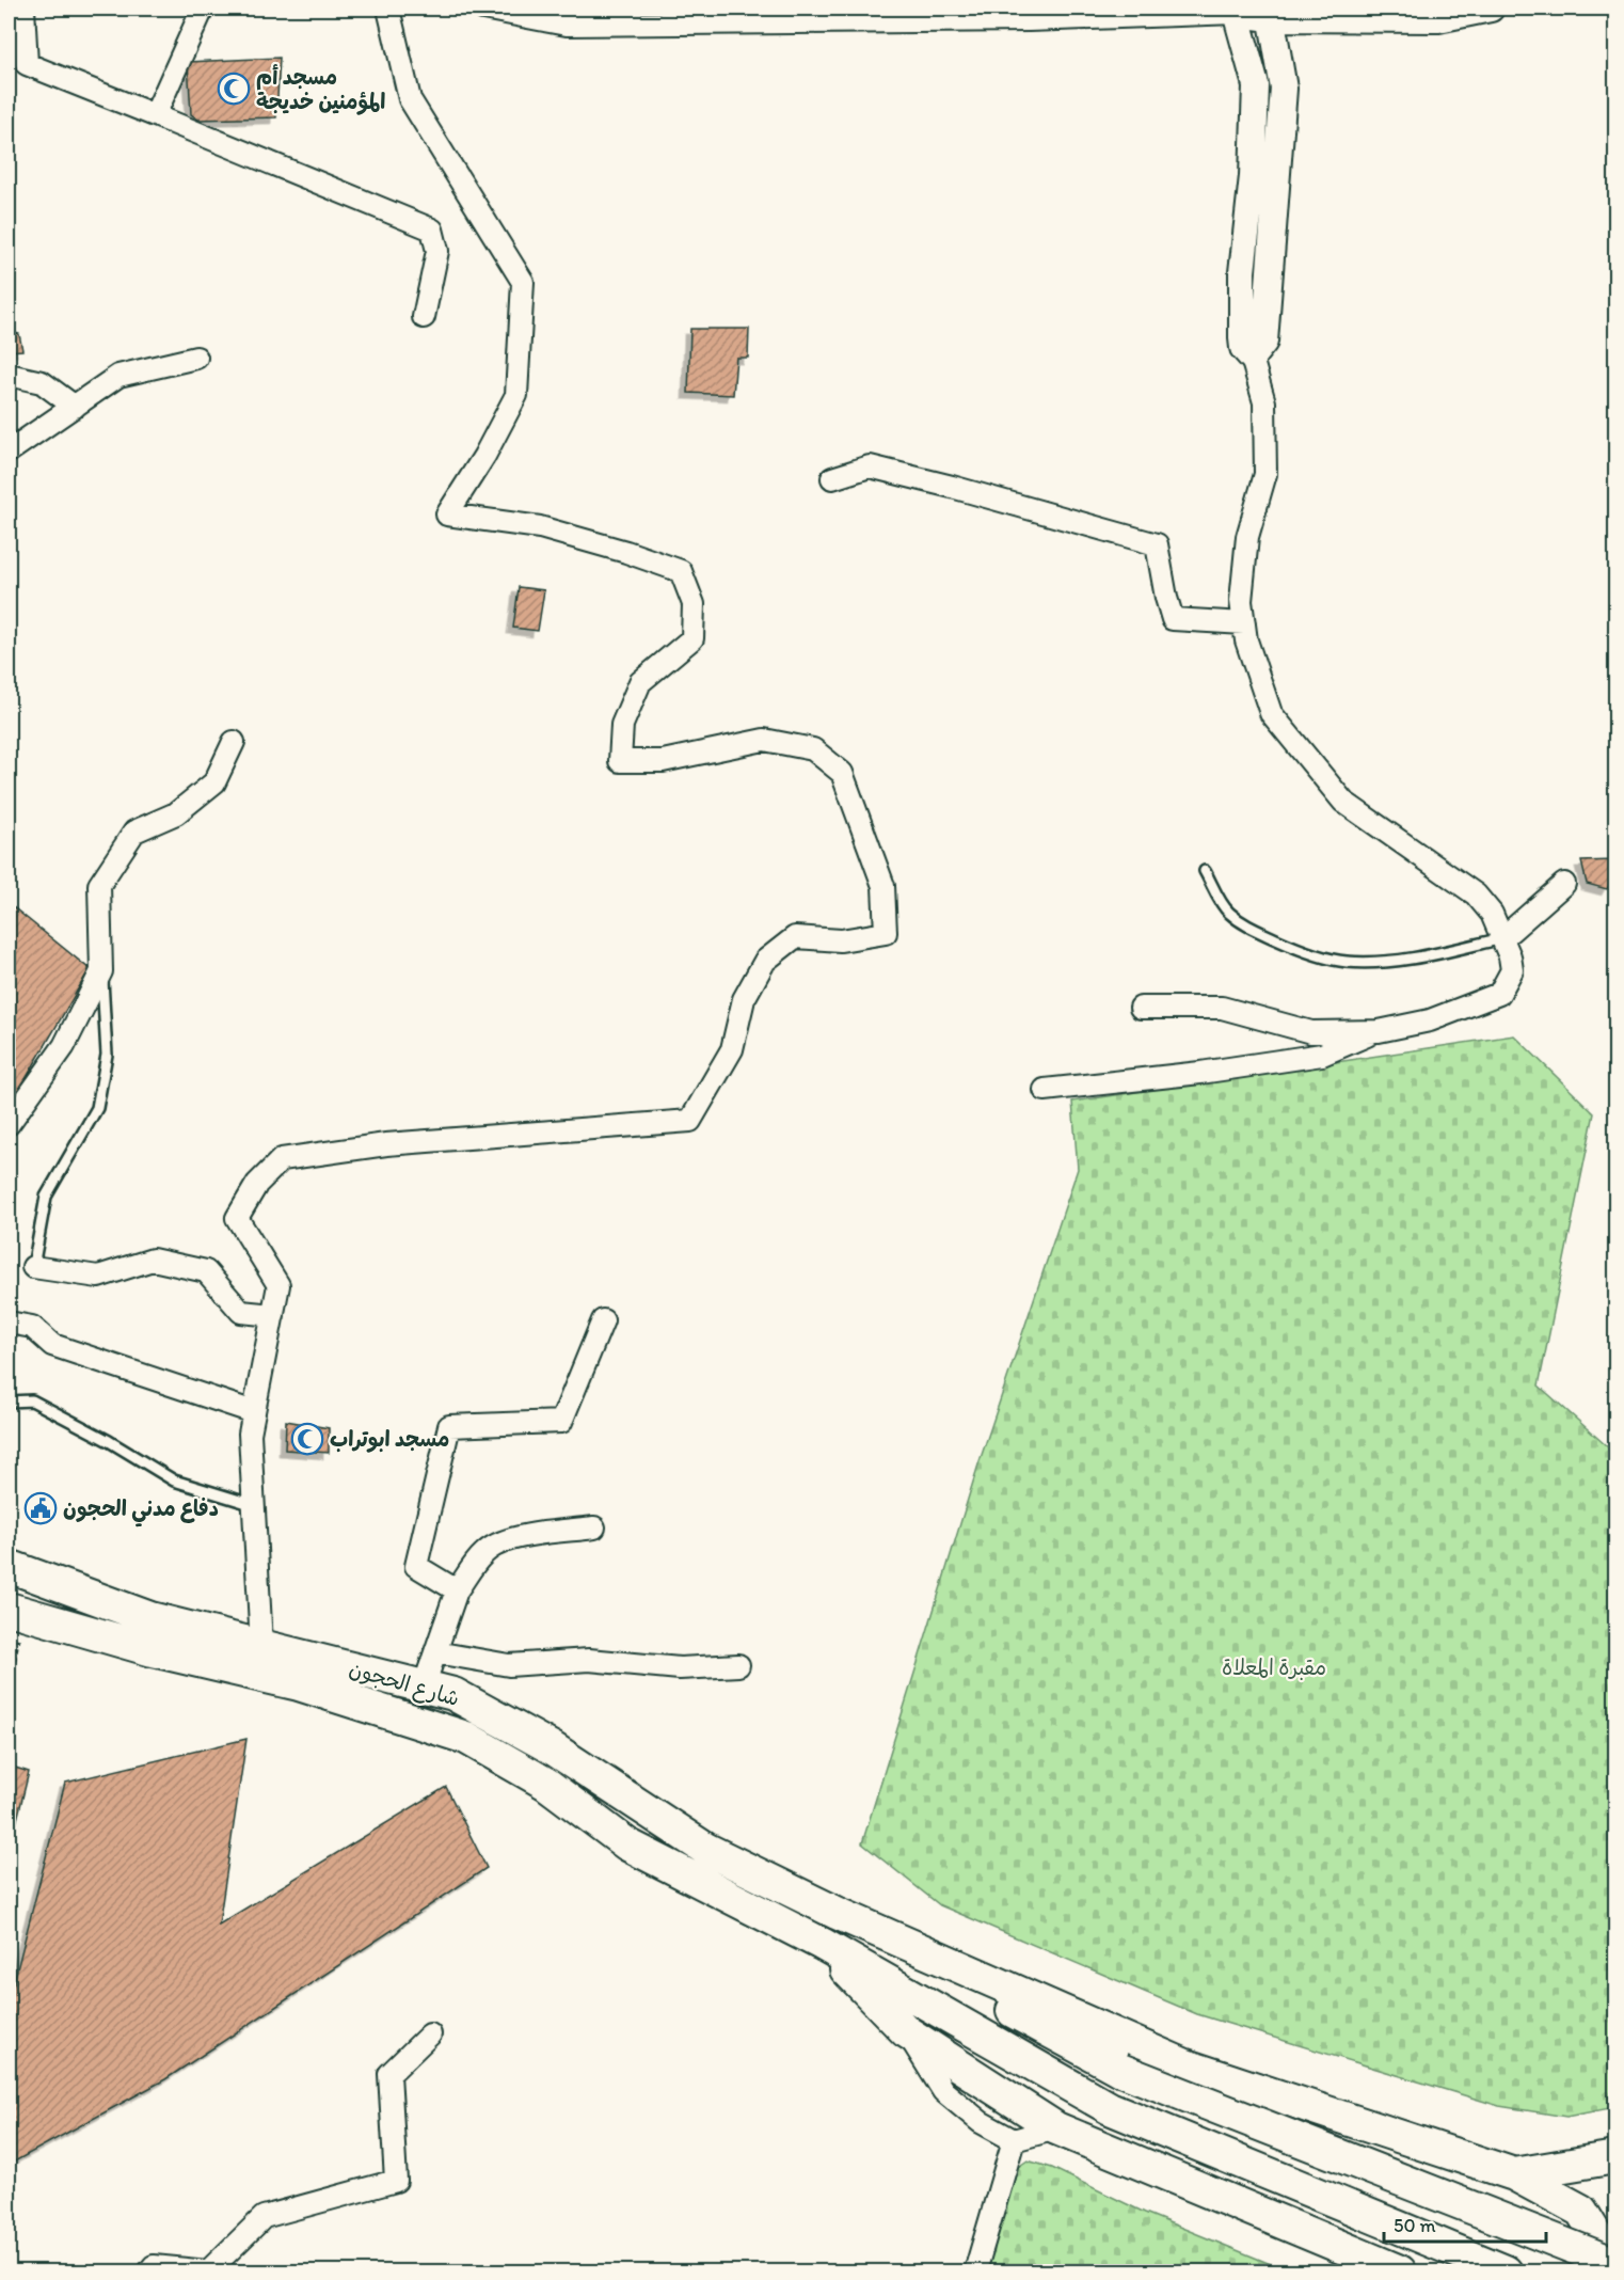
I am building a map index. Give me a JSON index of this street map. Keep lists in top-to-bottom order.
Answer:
{
  "streets": {
    "main road": ["شارع الحجون"]
  },
  "parks": ["مقبرة المعلاة"],
  "places": {
    "mosque": ["مسجد أم المؤمنين خديجة", "مسجد ابوتراب"],
    "public building": ["دفاع مدني الحجون"]
  },
  "scale_bar": "50 m"
}
